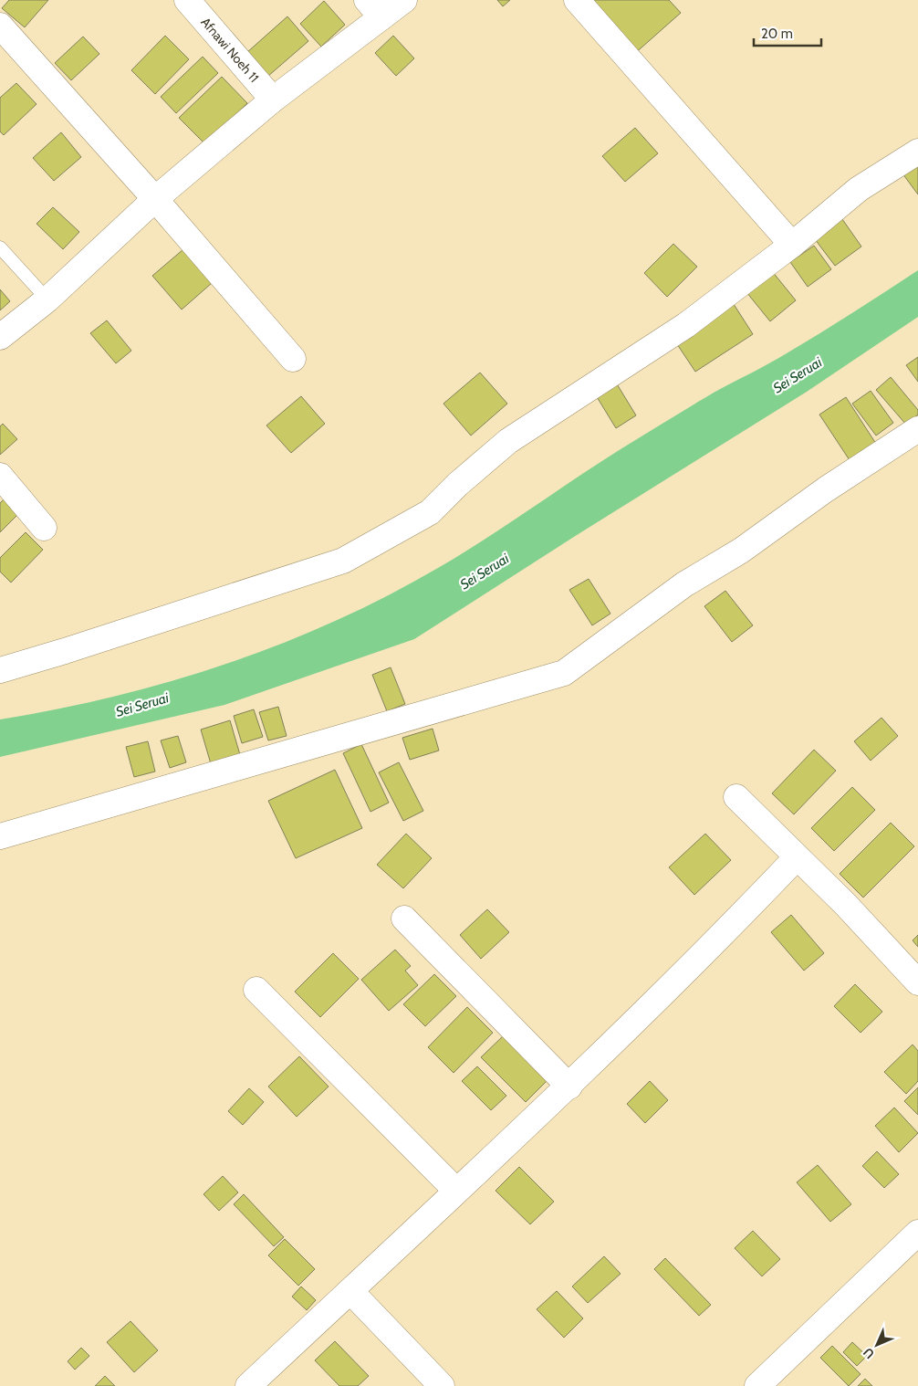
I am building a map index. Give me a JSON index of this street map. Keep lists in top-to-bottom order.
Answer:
{
  "streets": {
    "street": ["Afnawi Noeh 11"]
  },
  "water": ["Sei Seruai"],
  "scale_bar": "20 m",
  "north": "bottom left"
}
